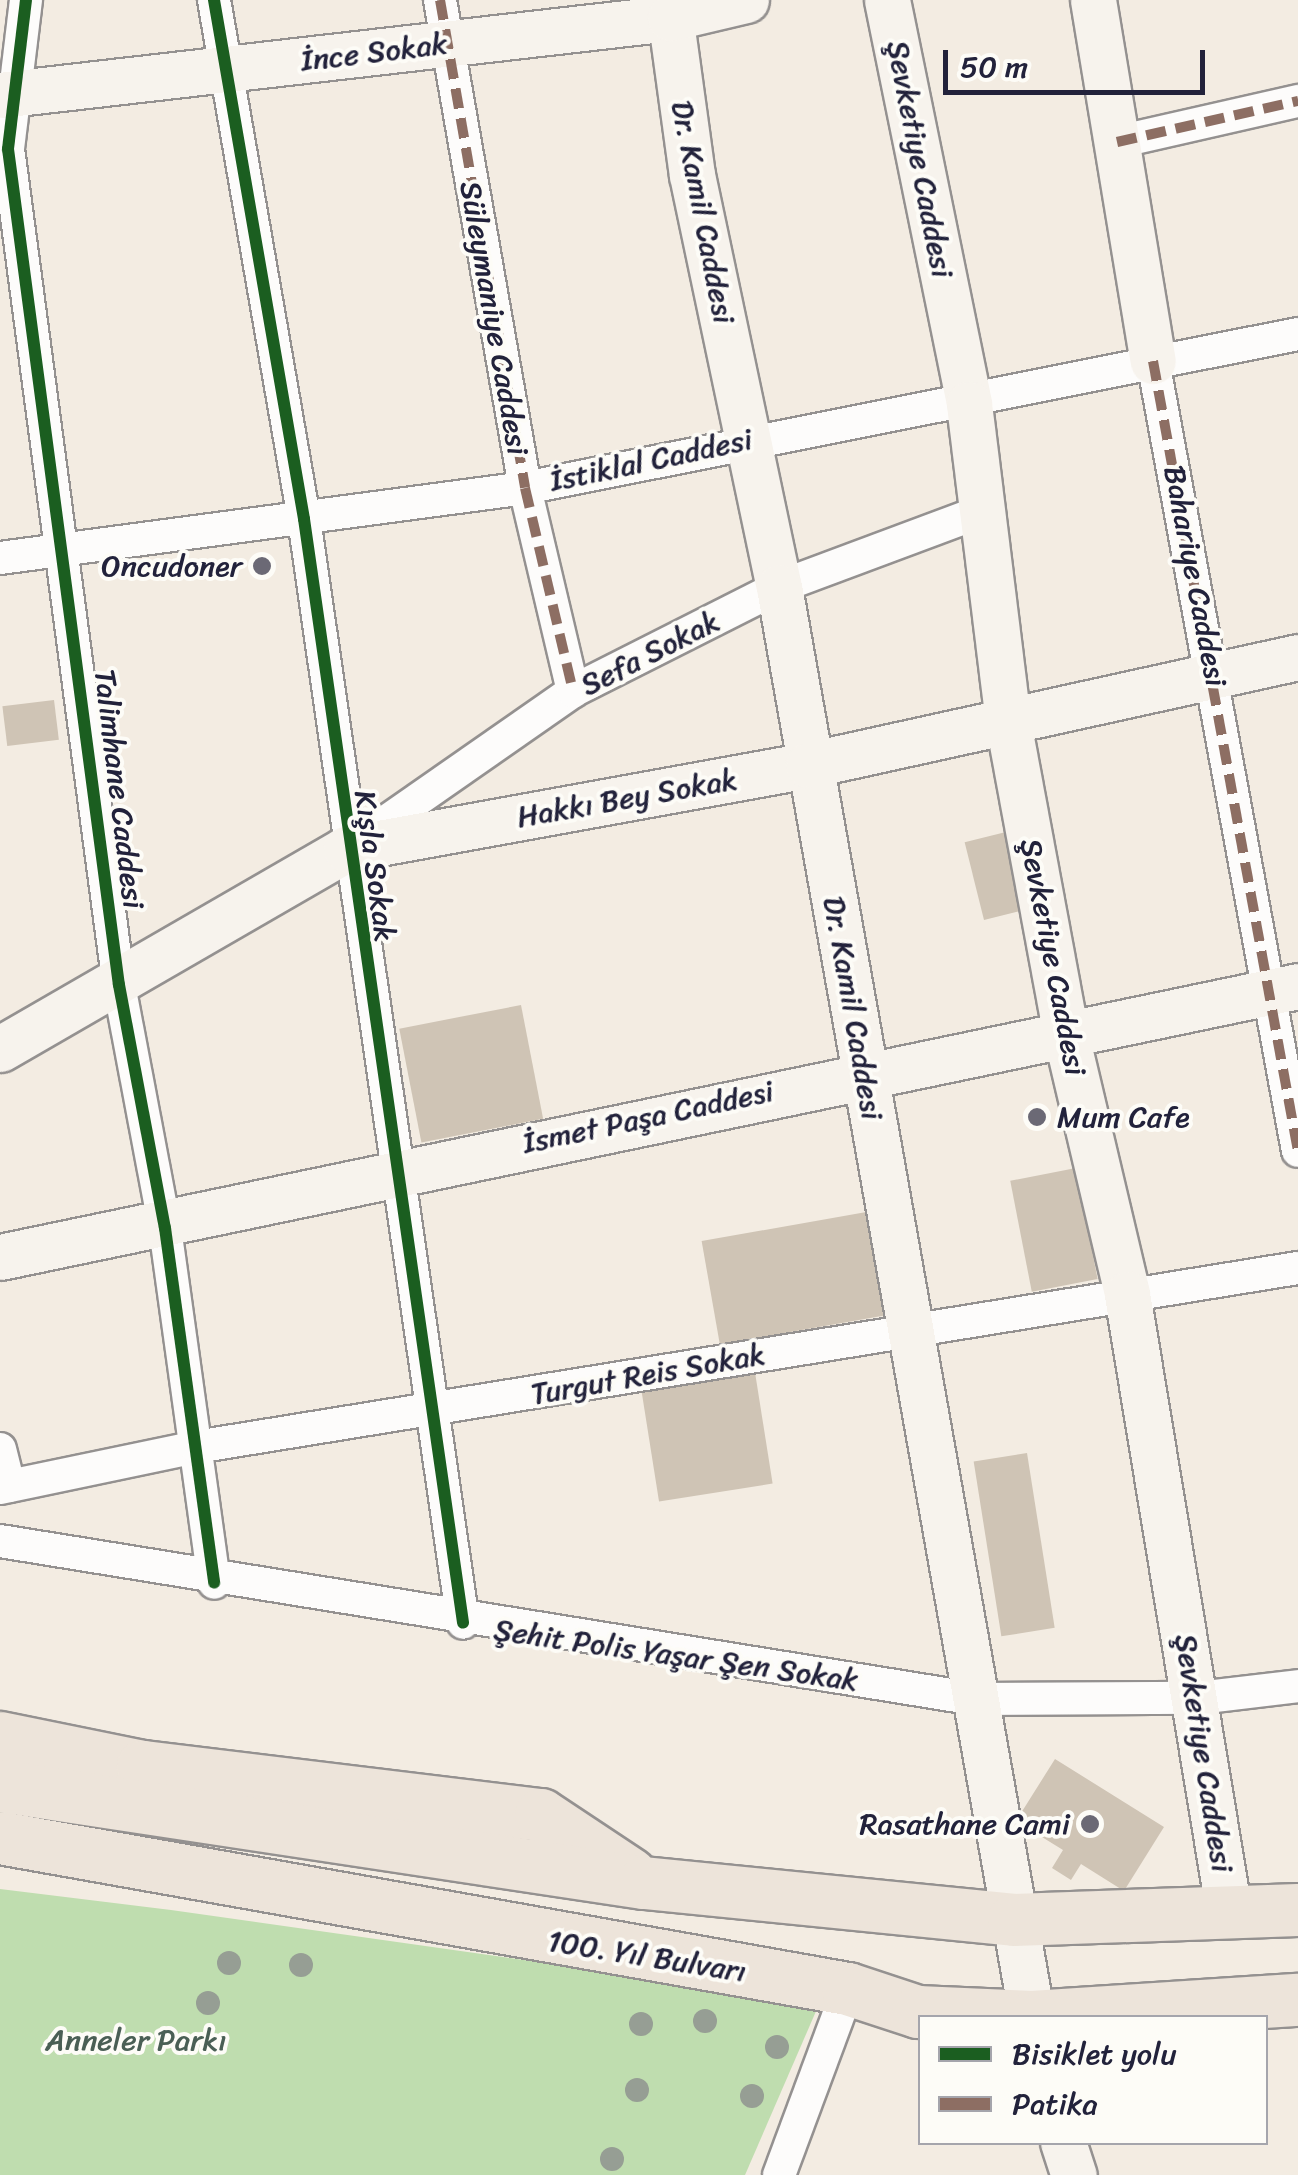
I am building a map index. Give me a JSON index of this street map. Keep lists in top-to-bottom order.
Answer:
{
  "streets": {
    "main road": [
      "İnce Sokak",
      "Şevketiye Caddesi",
      "Dr. Kamil Caddesi",
      "Bahariye Caddesi",
      "Hakkı Bey Sokak",
      "İsmet Paşa Caddesi",
      "100. Yıl Bulvarı"
    ],
    "street": [
      "Süleymaniye Caddesi",
      "İstiklal Caddesi",
      "Sefa Sokak",
      "Talimhane Caddesi",
      "Kışla Sokak",
      "Turgut Reis Sokak",
      "Şehit Polis Yaşar Şen Sokak"
    ]
  },
  "crossings": [
    ["İnce Sokak", "Dr. Kamil Caddesi"],
    ["İnce Sokak", "Süleymaniye Caddesi"],
    ["İnce Sokak", "Talimhane Caddesi"],
    ["İnce Sokak", "Kışla Sokak"],
    ["Şevketiye Caddesi", "İstiklal Caddesi"],
    ["Şevketiye Caddesi", "Sefa Sokak"],
    ["Şevketiye Caddesi", "Hakkı Bey Sokak"],
    ["Şevketiye Caddesi", "İsmet Paşa Caddesi"],
    ["Şevketiye Caddesi", "Turgut Reis Sokak"],
    ["Şevketiye Caddesi", "Şehit Polis Yaşar Şen Sokak"],
    ["Dr. Kamil Caddesi", "İstiklal Caddesi"],
    ["Dr. Kamil Caddesi", "Sefa Sokak"],
    ["Dr. Kamil Caddesi", "Hakkı Bey Sokak"],
    ["Dr. Kamil Caddesi", "İsmet Paşa Caddesi"],
    ["Dr. Kamil Caddesi", "Turgut Reis Sokak"],
    ["Dr. Kamil Caddesi", "Şehit Polis Yaşar Şen Sokak"],
    ["Süleymaniye Caddesi", "İstiklal Caddesi"],
    ["Süleymaniye Caddesi", "Sefa Sokak"],
    ["İstiklal Caddesi", "Bahariye Caddesi"],
    ["İstiklal Caddesi", "Talimhane Caddesi"],
    ["İstiklal Caddesi", "Kışla Sokak"],
    ["Bahariye Caddesi", "Hakkı Bey Sokak"],
    ["Bahariye Caddesi", "İsmet Paşa Caddesi"],
    ["Sefa Sokak", "Hakkı Bey Sokak"],
    ["Sefa Sokak", "Kışla Sokak"],
    ["Talimhane Caddesi", "Hakkı Bey Sokak"],
    ["Talimhane Caddesi", "İsmet Paşa Caddesi"],
    ["Talimhane Caddesi", "Turgut Reis Sokak"],
    ["Talimhane Caddesi", "Şehit Polis Yaşar Şen Sokak"],
    ["Hakkı Bey Sokak", "Kışla Sokak"],
    ["Kışla Sokak", "İsmet Paşa Caddesi"],
    ["Kışla Sokak", "Turgut Reis Sokak"],
    ["Kışla Sokak", "Şehit Polis Yaşar Şen Sokak"]
  ],
  "parks": ["Anneler Parkı"],
  "places": ["Oncudoner", "Mum Cafe", "Rasathane Cami"],
  "legend": ["Bisiklet yolu", "Patika"],
  "scale_bar": "50 m"
}
